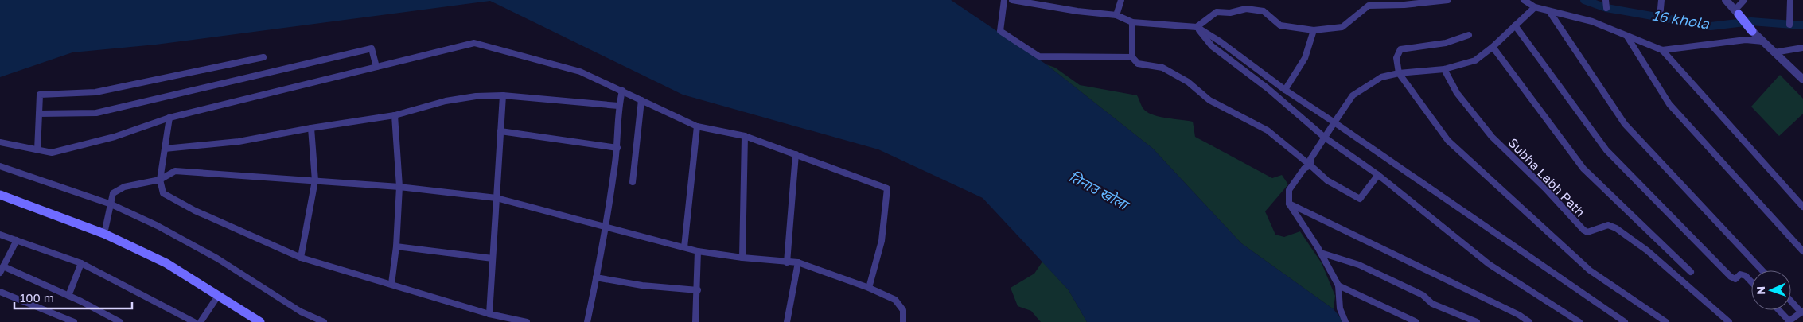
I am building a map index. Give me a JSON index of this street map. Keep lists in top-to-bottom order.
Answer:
{
  "streets": {
    "street": ["Subha Labh Path"]
  },
  "water": ["16 khola", "तिनाउ खोला"],
  "scale_bar": "100 m",
  "north": "left"
}
